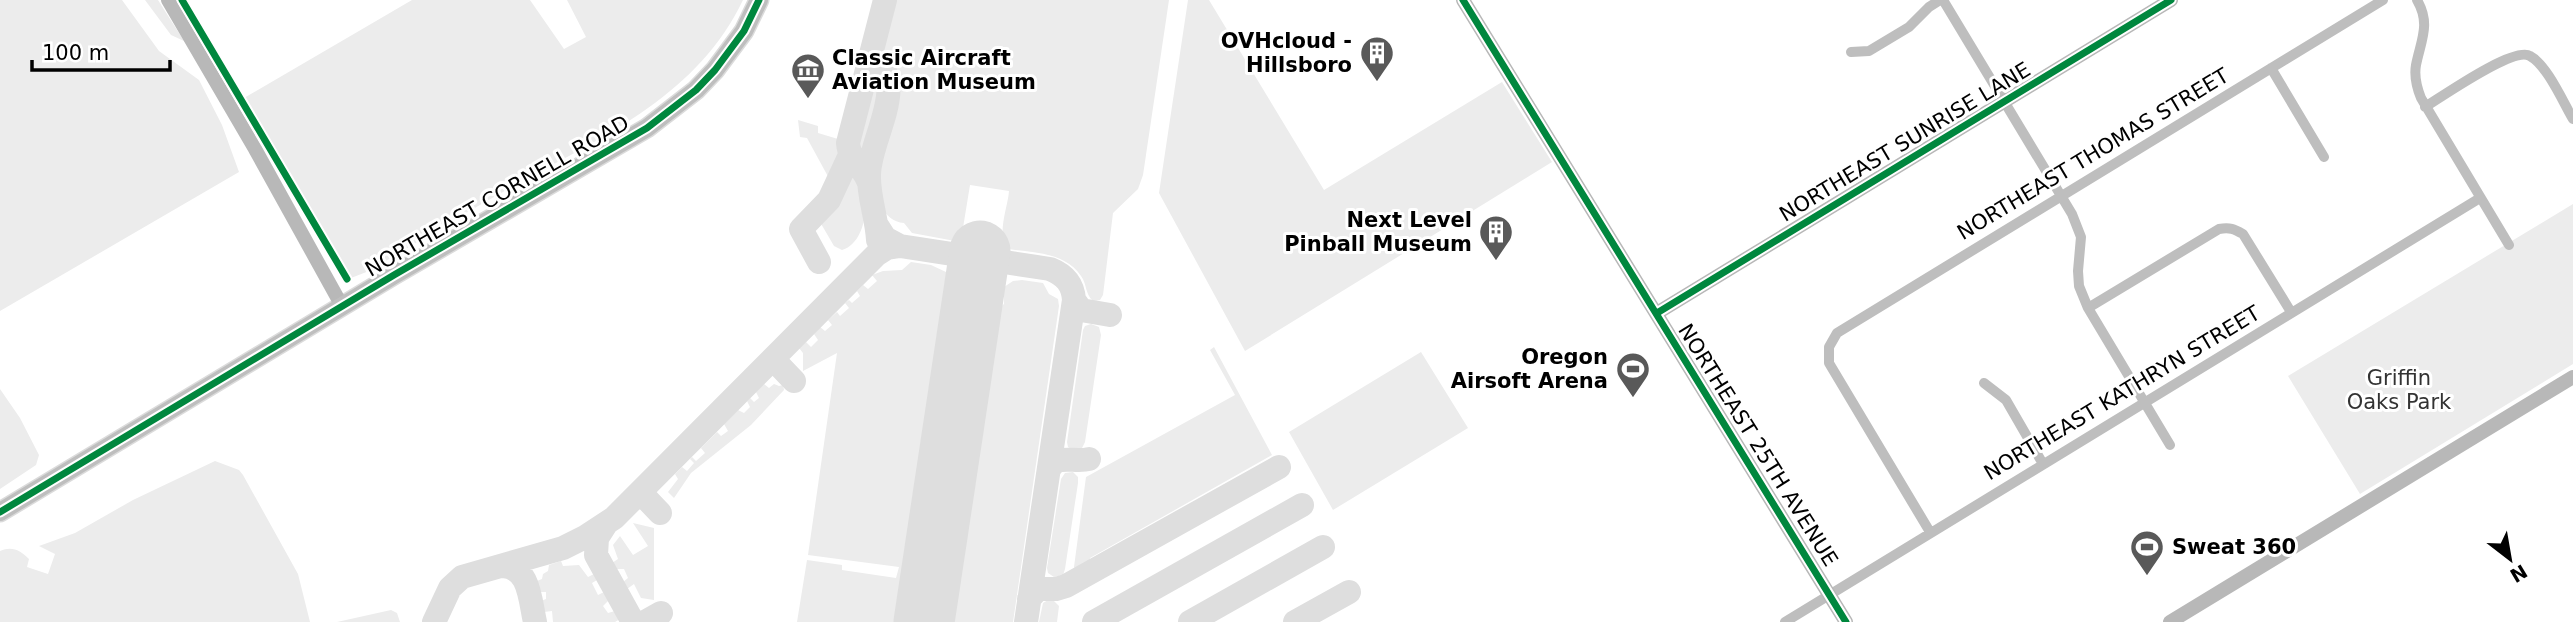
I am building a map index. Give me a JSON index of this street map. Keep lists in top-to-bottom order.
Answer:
{
  "streets": {
    "highway": ["NORTHEAST CORNELL ROAD"],
    "street": [
      "NORTHEAST SUNRISE LANE",
      "NORTHEAST THOMAS STREET",
      "NORTHEAST KATHRYN STREET",
      "NORTHEAST 25TH AVENUE"
    ]
  },
  "crossings": [
    ["NORTHEAST SUNRISE LANE", "NORTHEAST 25TH AVENUE"],
    ["NORTHEAST THOMAS STREET", "NORTHEAST KATHRYN STREET"],
    ["NORTHEAST KATHRYN STREET", "NORTHEAST 25TH AVENUE"]
  ],
  "parks": ["Griffin Oaks Park"],
  "places": {
    "building": ["OVHcloud - Hillsboro", "Next Level Pinball Museum"],
    "museum": ["Classic Aircraft Aviation Museum"],
    "sports": ["Oregon Airsoft Arena", "Sweat 360"]
  },
  "scale_bar": "100 m",
  "north": "bottom right"
}
